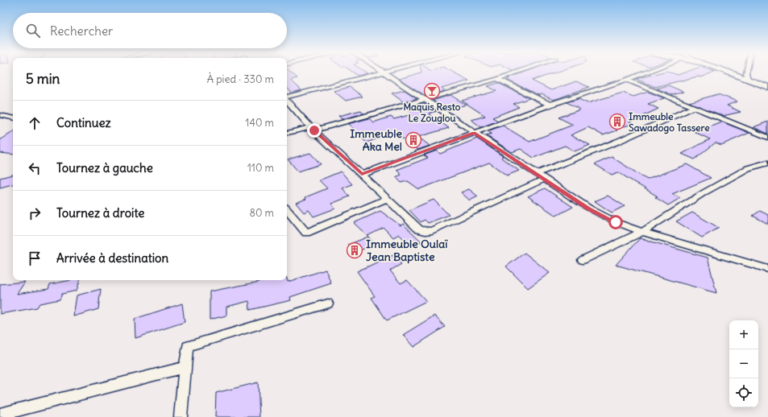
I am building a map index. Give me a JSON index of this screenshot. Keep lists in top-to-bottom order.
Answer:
{
  "places": {
    "bar": ["Maquis Resto Le Zouglou"],
    "building": ["Immeuble Sawadogo Tassere", "Immeuble Aka Mel", "Immeuble Oulaï Jean Baptiste"]
  },
  "page": {
    "search": "Rechercher",
    "heading": ["5 min", "À pied · 330 m"],
    "list": [
      ["Continuez", "140 m"],
      ["Tournez à gauche", "110 m"],
      ["Tournez à droite", "80 m"],
      "Arrivée à destination"
    ],
    "map_buttons": ["+", "−"]
  }
}
